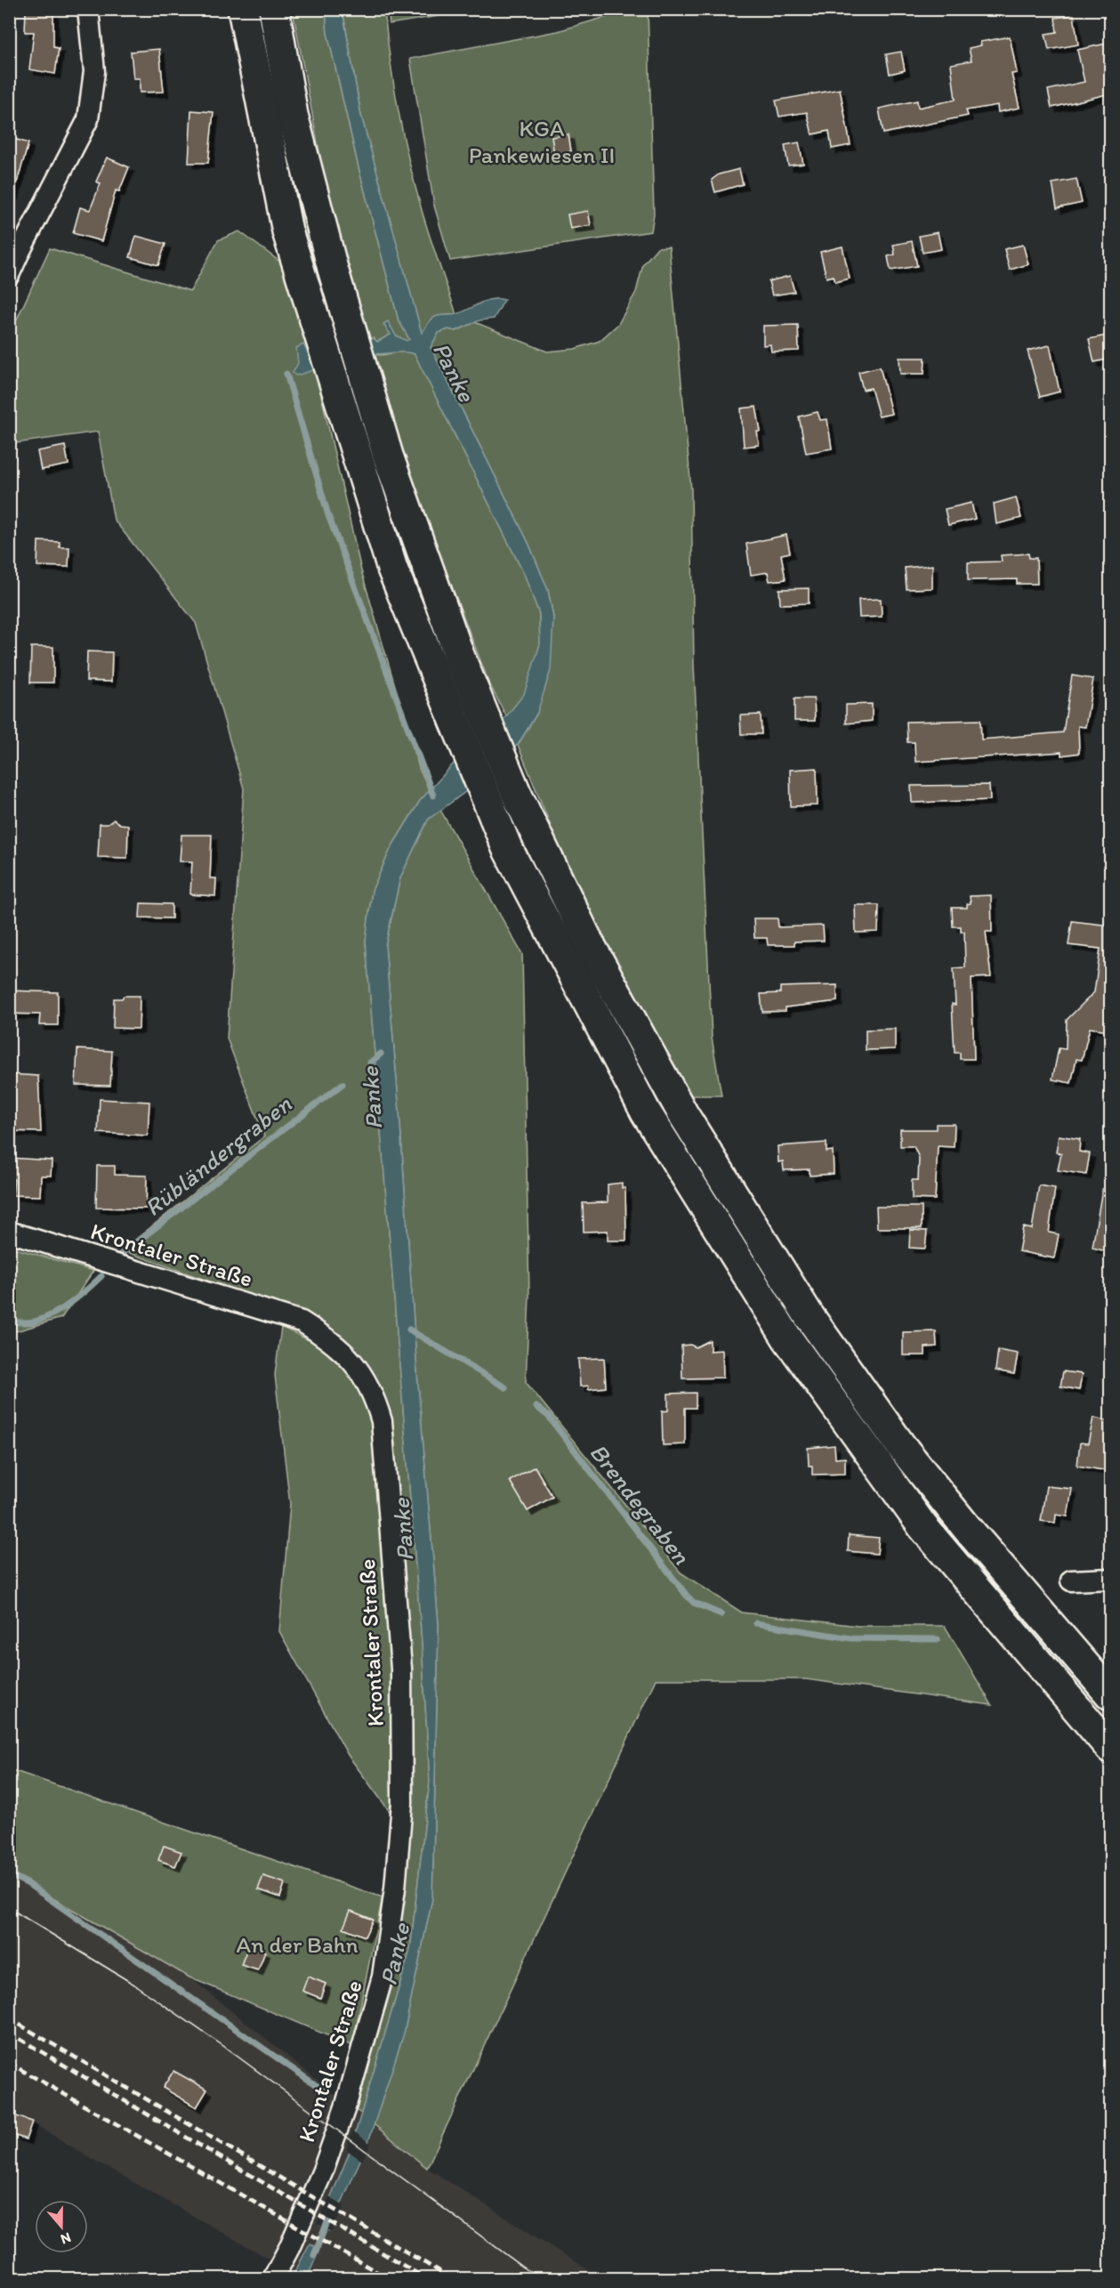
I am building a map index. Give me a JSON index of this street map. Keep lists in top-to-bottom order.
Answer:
{
  "streets": {
    "street": ["Krontaler Straße"]
  },
  "water": ["Panke", "Rübländergraben", "Brendegraben"],
  "parks": ["KGA Pankewiesen II", "An der Bahn"],
  "north": "bottom"
}
